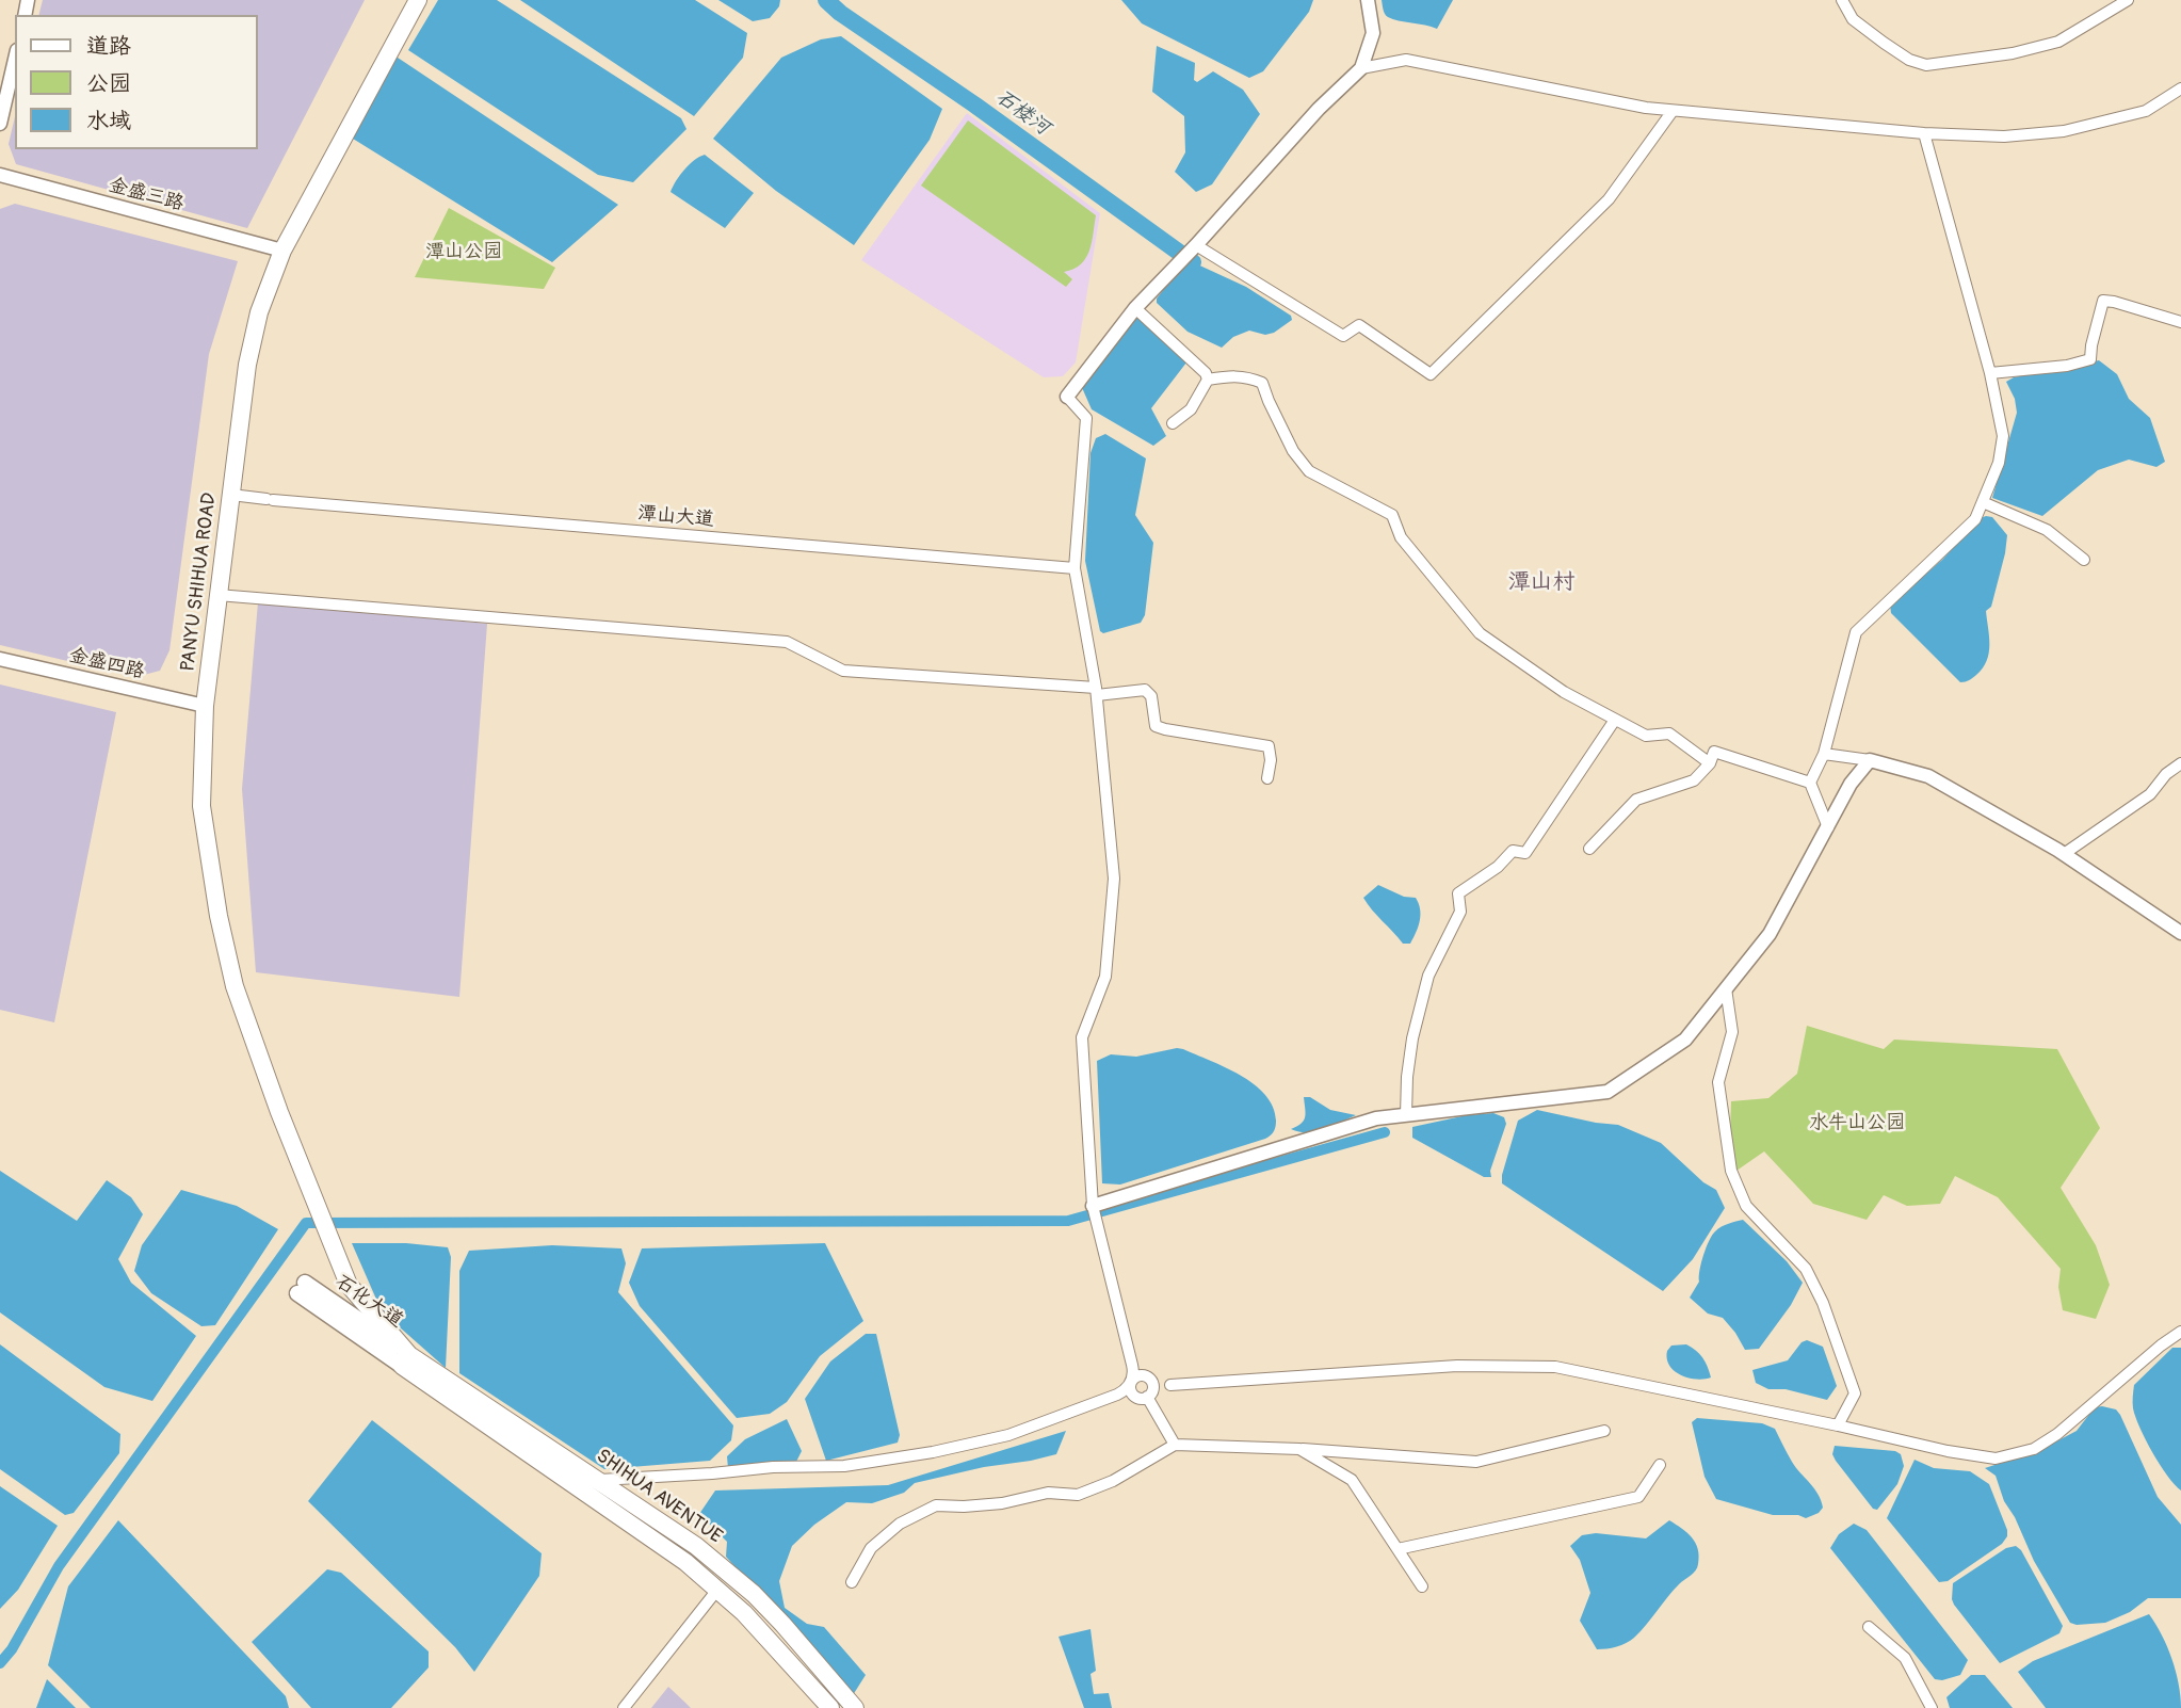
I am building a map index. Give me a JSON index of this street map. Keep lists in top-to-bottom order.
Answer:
{
  "streets": {
    "main road": ["PANYU SHIHUA ROAD", "石化大道", "SHIHUA AVENTUE"],
    "street": ["金盛三路", "潭山大道", "金盛四路"]
  },
  "crossings": [
    ["金盛三路", "PANYU SHIHUA ROAD"],
    ["潭山大道", "PANYU SHIHUA ROAD"],
    ["PANYU SHIHUA ROAD", "金盛四路"],
    ["PANYU SHIHUA ROAD", "石化大道"],
    ["PANYU SHIHUA ROAD", "SHIHUA AVENTUE"],
    ["石化大道", "SHIHUA AVENTUE"]
  ],
  "districts": ["潭山村"],
  "water": ["石楼河"],
  "parks": ["潭山公园", "水牛山公园"],
  "legend": ["道路", "公园", "水域"]
}
